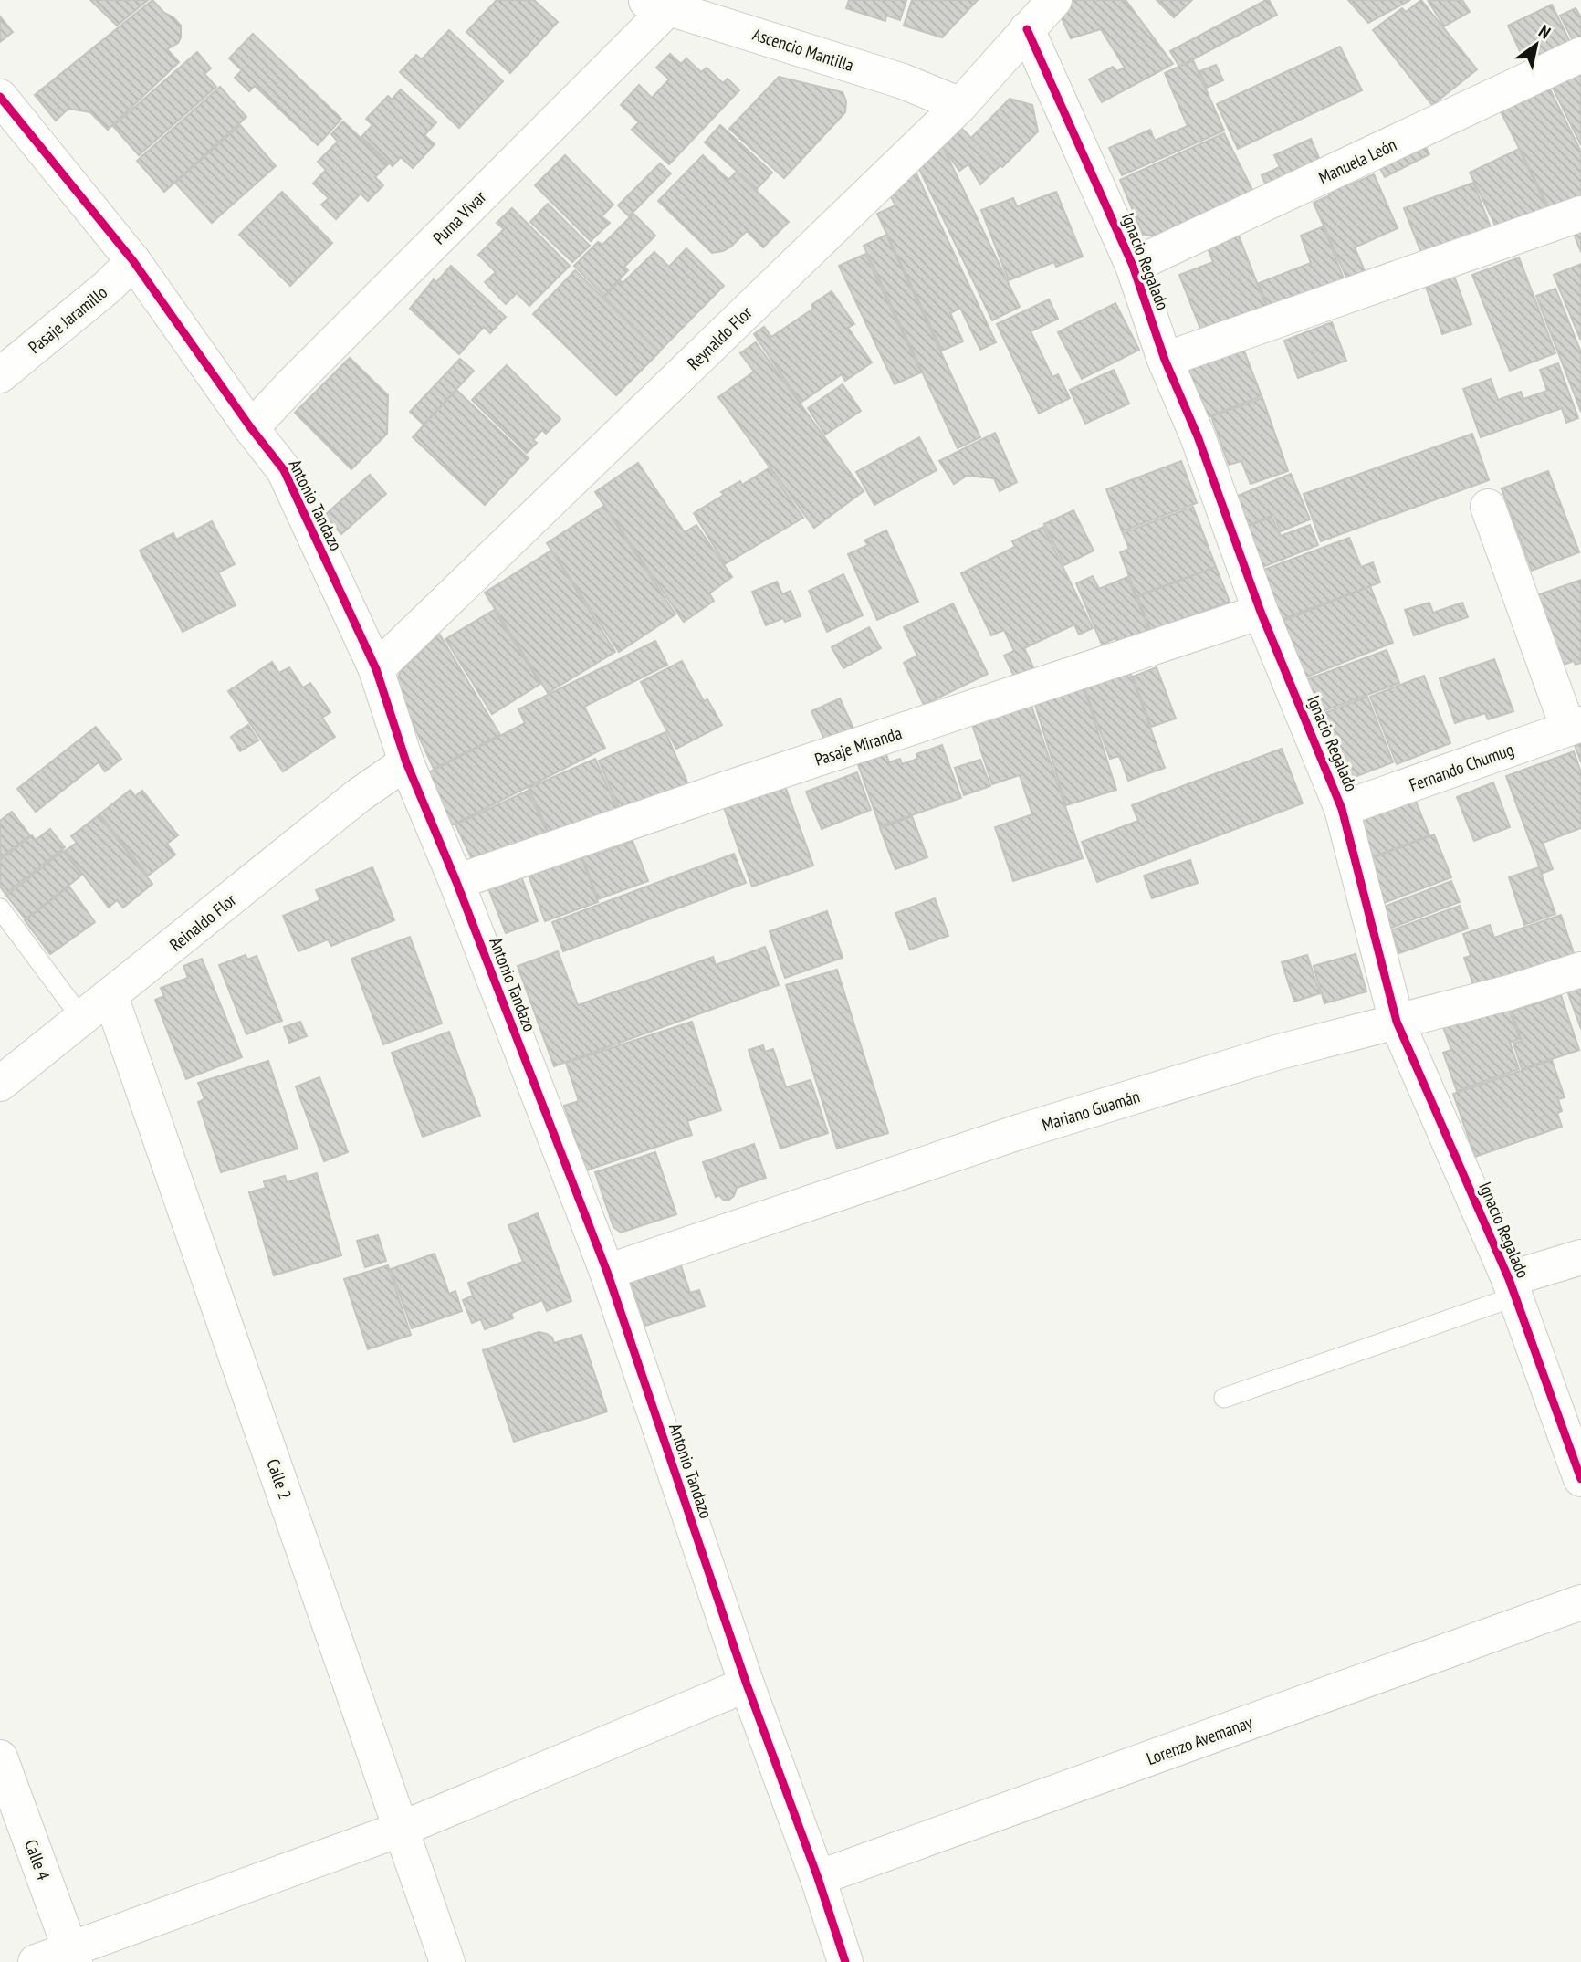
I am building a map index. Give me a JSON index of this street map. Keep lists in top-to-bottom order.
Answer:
{
  "streets": {
    "street": [
      "Ascencio Mantilla",
      "Manuela León",
      "Puma Vivar",
      "Ignacio Regalado",
      "Pasaje Jaramillo",
      "Reynaldo Flor",
      "Antonio Tandazo",
      "Pasaje Miranda",
      "Fernando Chumug",
      "Reinaldo Flor",
      "Mariano Guamán",
      "Calle 2",
      "Lorenzo Avemanay",
      "Calle 4"
    ]
  },
  "crossings": [
    ["Ascencio Mantilla", "Puma Vivar"],
    ["Ascencio Mantilla", "Reynaldo Flor"],
    ["Manuela León", "Ignacio Regalado"],
    ["Puma Vivar", "Antonio Tandazo"],
    ["Ignacio Regalado", "Reynaldo Flor"],
    ["Ignacio Regalado", "Pasaje Miranda"],
    ["Ignacio Regalado", "Fernando Chumug"],
    ["Ignacio Regalado", "Mariano Guamán"],
    ["Pasaje Jaramillo", "Antonio Tandazo"],
    ["Reynaldo Flor", "Antonio Tandazo"],
    ["Antonio Tandazo", "Pasaje Miranda"],
    ["Antonio Tandazo", "Reinaldo Flor"],
    ["Antonio Tandazo", "Mariano Guamán"],
    ["Antonio Tandazo", "Lorenzo Avemanay"],
    ["Reinaldo Flor", "Calle 2"]
  ],
  "north": "top right"
}
